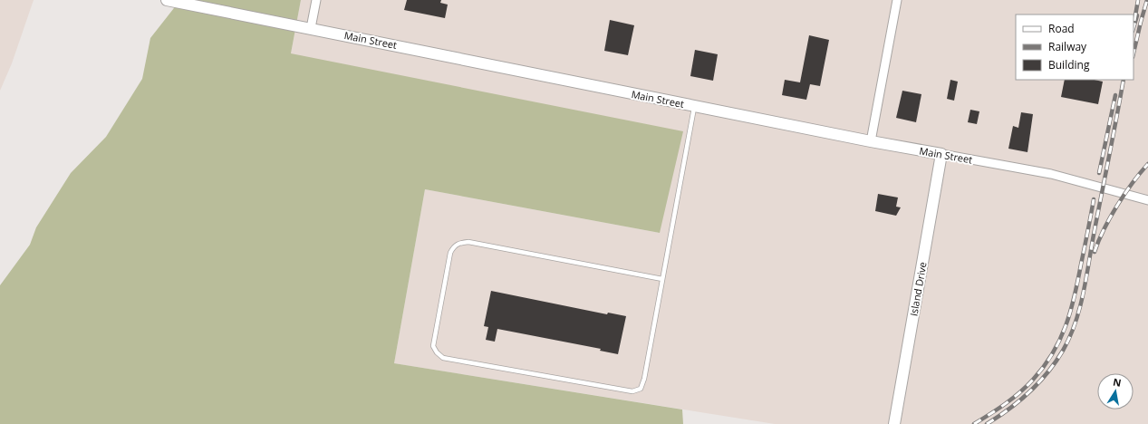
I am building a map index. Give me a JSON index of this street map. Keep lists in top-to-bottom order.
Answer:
{
  "streets": {
    "street": ["Main Street", "Island Drive"]
  },
  "crossings": [
    ["Main Street", "Island Drive"]
  ],
  "legend": ["Road", "Railway", "Building"],
  "north": "top"
}
